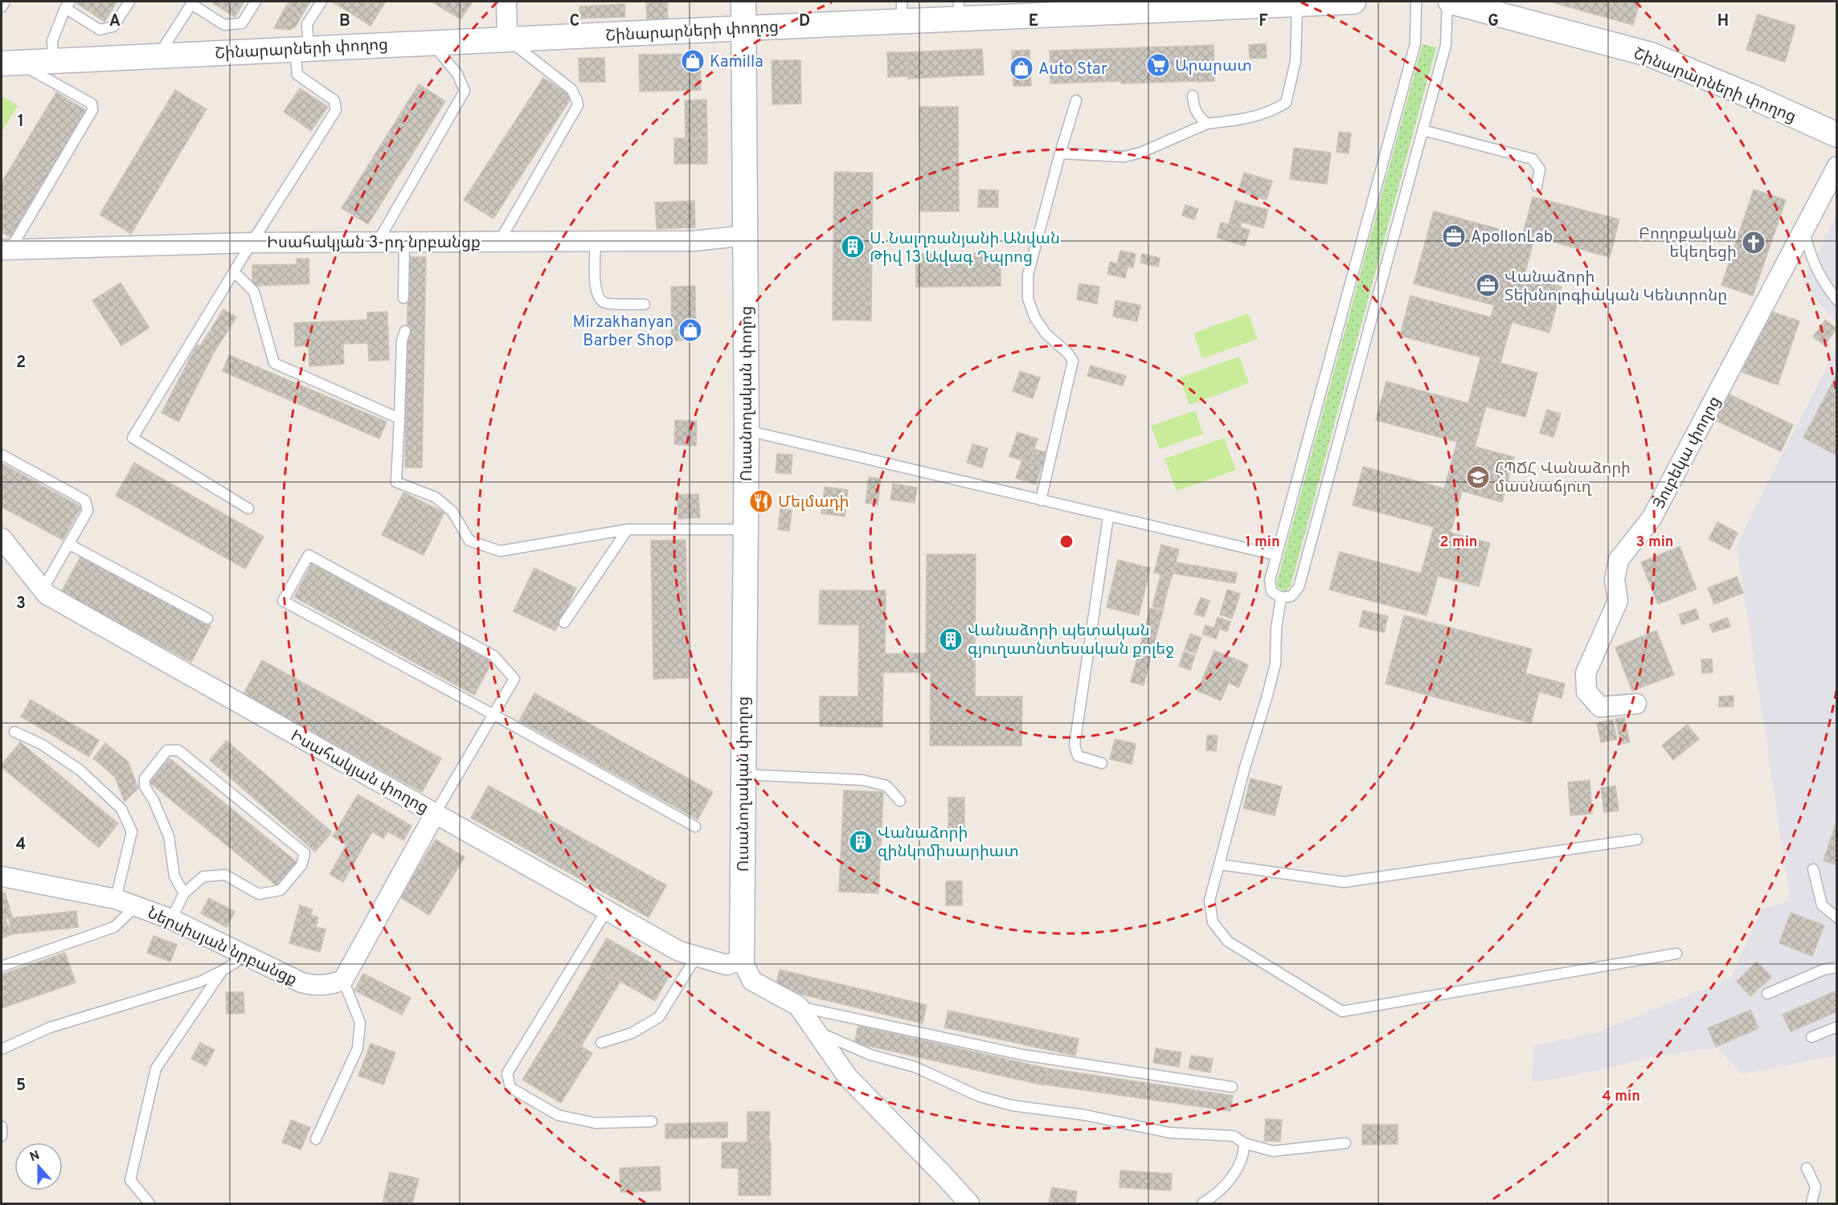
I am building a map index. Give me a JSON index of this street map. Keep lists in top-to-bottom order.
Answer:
{
  "streets": {
    "street": [
      "Շինարարների փողոց",
      "Իսահակյան 3-րդ նրբանցք",
      "Ուսանողական փողոց",
      "Յուբեկա փողոց",
      "Իսահակյան փողոց",
      "Ներսիսյան նրբանցք"
    ]
  },
  "crossings": [
    ["Շինարարների փողոց", "Ուսանողական փողոց"],
    ["Իսահակյան 3-րդ նրբանցք", "Ուսանողական փողոց"],
    ["Ուսանողական փողոց", "Իսահակյան փողոց"]
  ],
  "places": {
    "shop": ["Kamilla", "Auto Star", "Mirzakhanyan Barber Shop"],
    "supermarket": ["Արարատ"],
    "office": ["ApollonLab", "Վանաձորի Տեխնոլոգիական Կենտրոնը"],
    "church": ["Բողոքական եկեղեցի"],
    "building": ["Ս. Նալղռանյանի Անվան Թիվ 13 Ավագ Դպրոց", "Վանաձորի պետական գյուղատնտեսական քոլեջ", "Վանաձորի զինկոմիսարիատ"],
    "school or university": ["ՀՊՃՀ Վանաձորի մասնաճյուղ"],
    "restaurant": ["Մելմադի"]
  },
  "north": "top",
  "grid": {
    "columns": [
      "A",
      "B",
      "C",
      "D",
      "E",
      "F",
      "G",
      "H"
    ],
    "rows": [
      "1",
      "2",
      "3",
      "4",
      "5"
    ]
  },
  "rings": [
    "1 min",
    "2 min",
    "3 min",
    "4 min"
  ]
}
